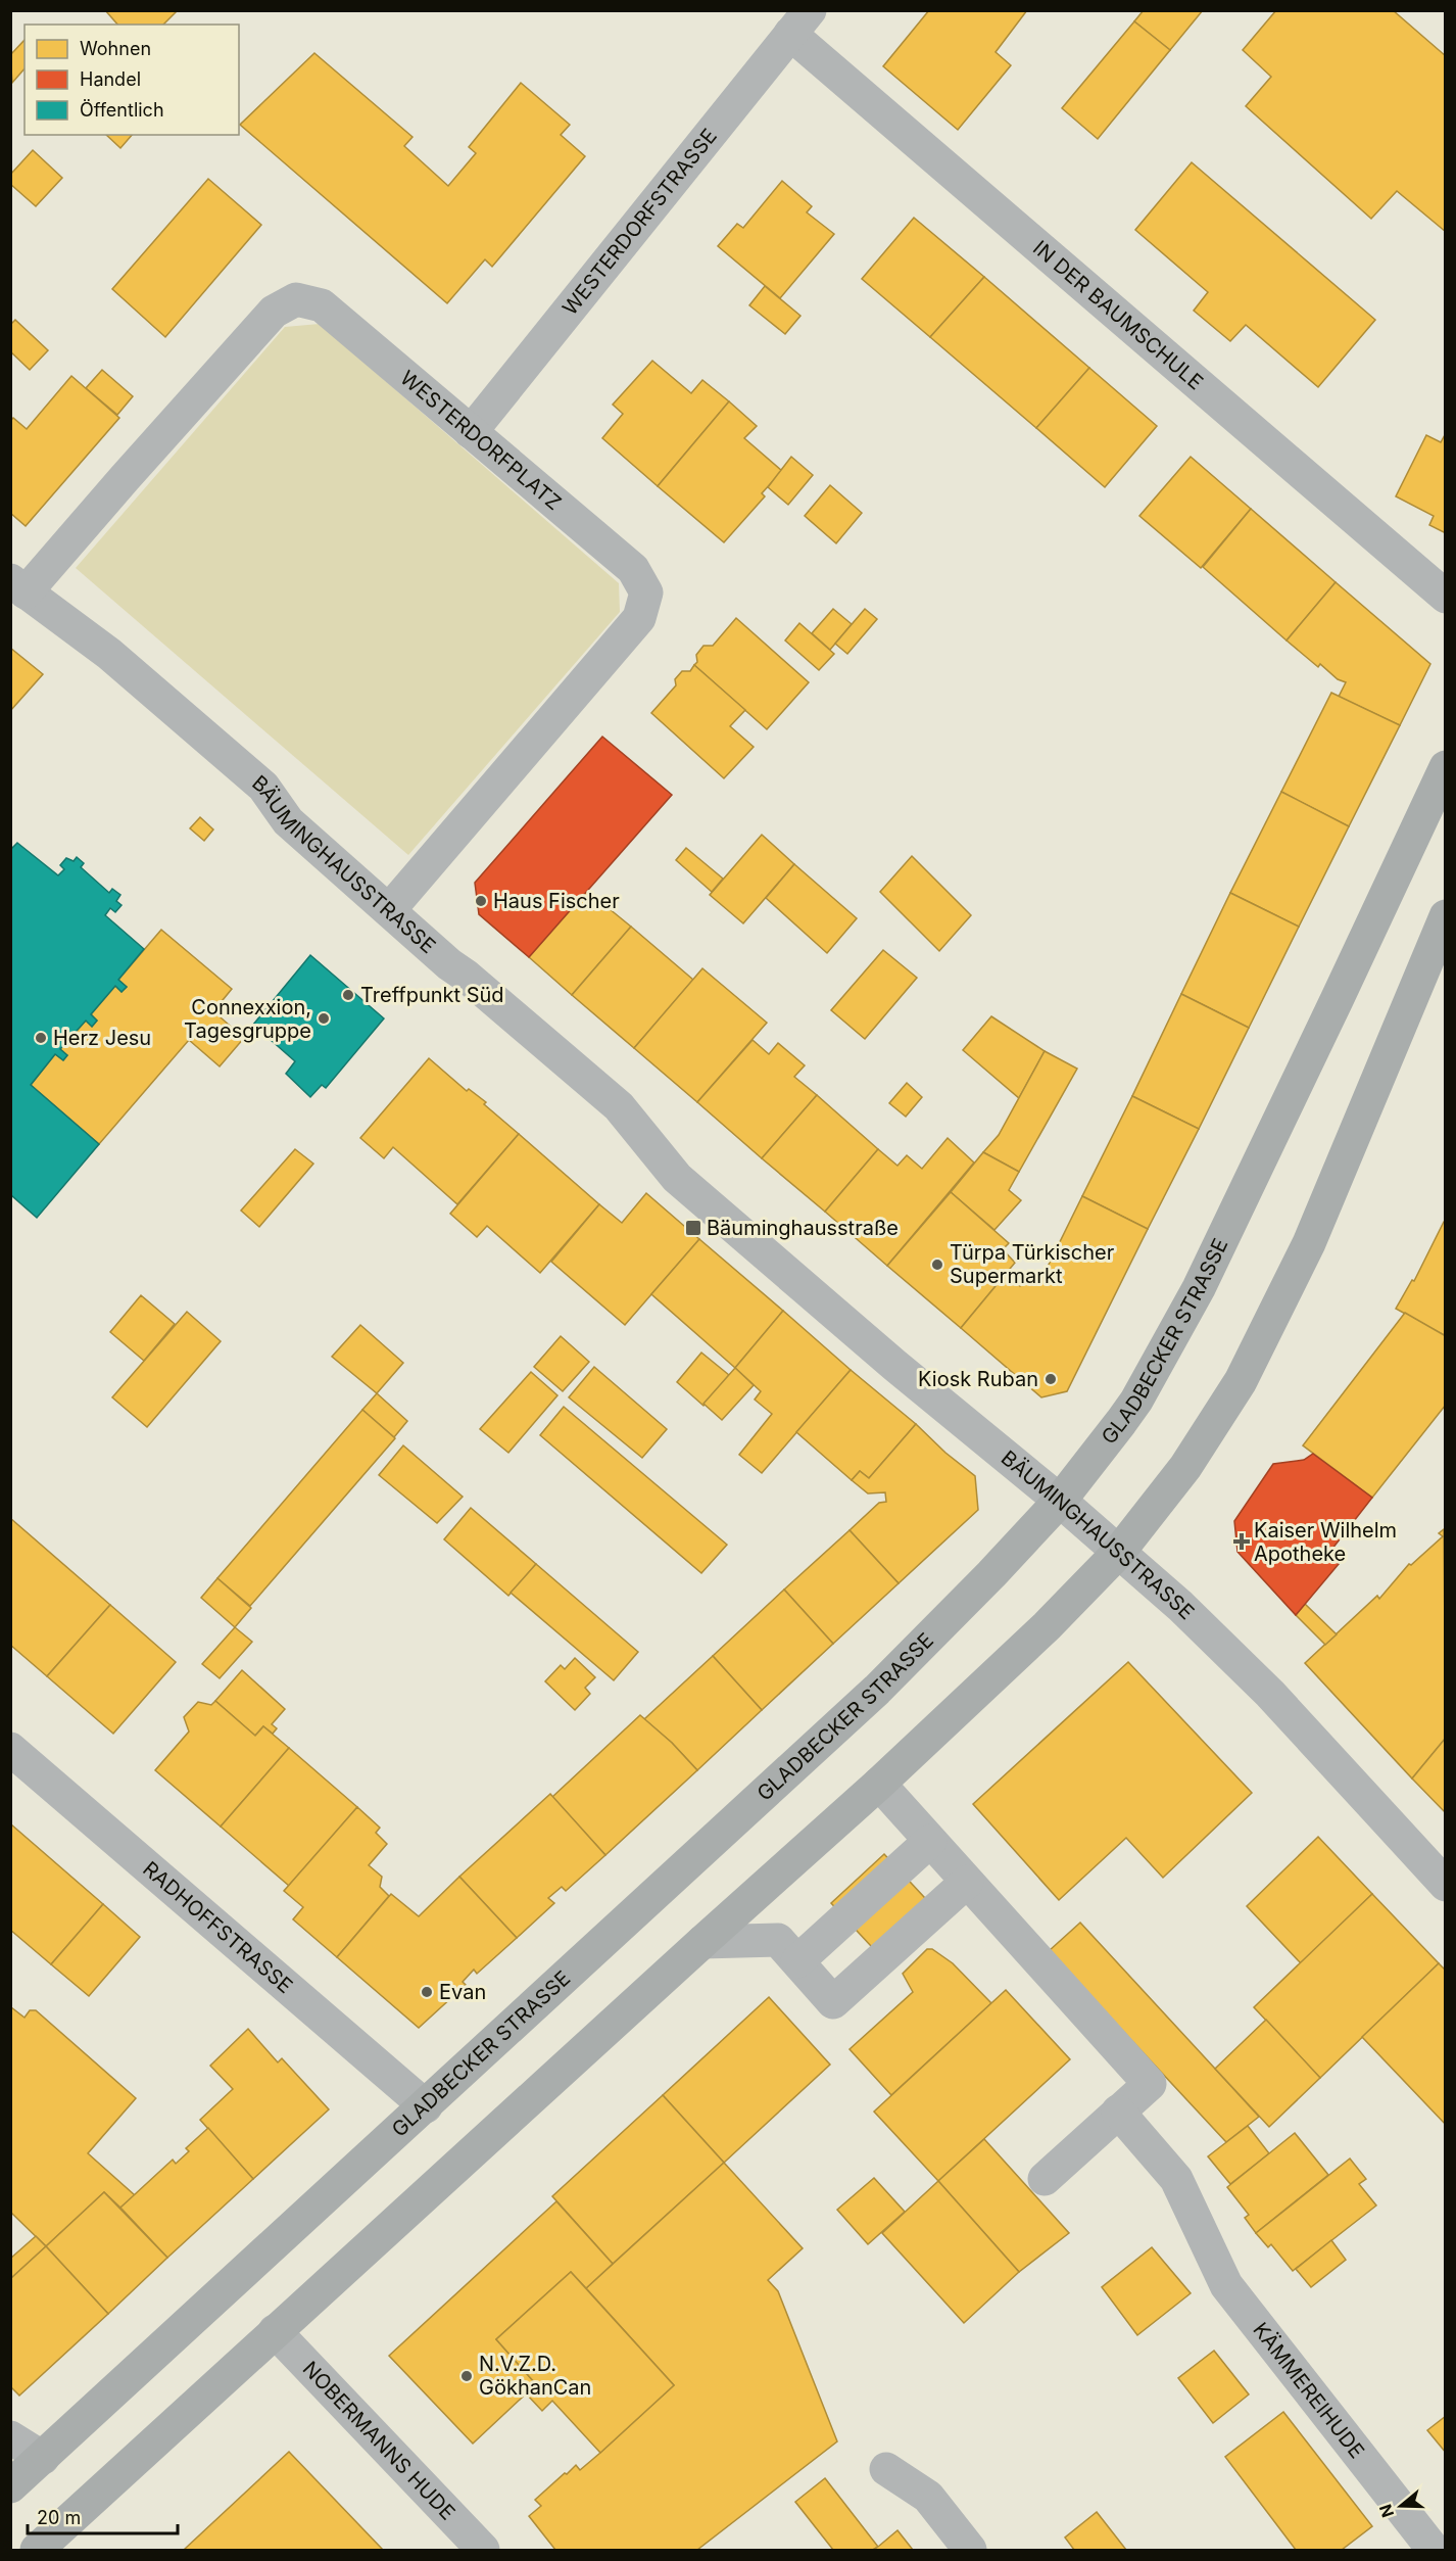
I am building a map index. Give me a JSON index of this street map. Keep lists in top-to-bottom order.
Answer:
{
  "streets": {
    "main road": ["GLADBECKER STRASSE"],
    "street": [
      "WESTERDORFSTRASSE",
      "IN DER BAUMSCHULE",
      "WESTERDORFPLATZ",
      "BÄUMINGHAUSSTRASSE",
      "RADHOFFSTRASSE",
      "KÄMMEREIHUDE",
      "NOBERMANNS HUDE"
    ]
  },
  "crossings": [
    ["WESTERDORFSTRASSE", "IN DER BAUMSCHULE"],
    ["WESTERDORFSTRASSE", "WESTERDORFPLATZ"],
    ["WESTERDORFPLATZ", "BÄUMINGHAUSSTRASSE"],
    ["BÄUMINGHAUSSTRASSE", "GLADBECKER STRASSE"],
    ["GLADBECKER STRASSE", "RADHOFFSTRASSE"]
  ],
  "places": {
    "other": [
      "Haus Fischer",
      "Treffpunkt Süd",
      "Connexxion, Tagesgruppe",
      "Herz Jesu",
      "Türpa Türkischer Supermarkt",
      "Kiosk Ruban",
      "Evan",
      "N.V.Z.D. GökhanCan"
    ],
    "transit": ["Bäuminghausstraße"],
    "health": ["Kaiser Wilhelm Apotheke"]
  },
  "legend": ["Wohnen", "Handel", "Öffentlich"],
  "scale_bar": "20 m",
  "north": "left"
}
